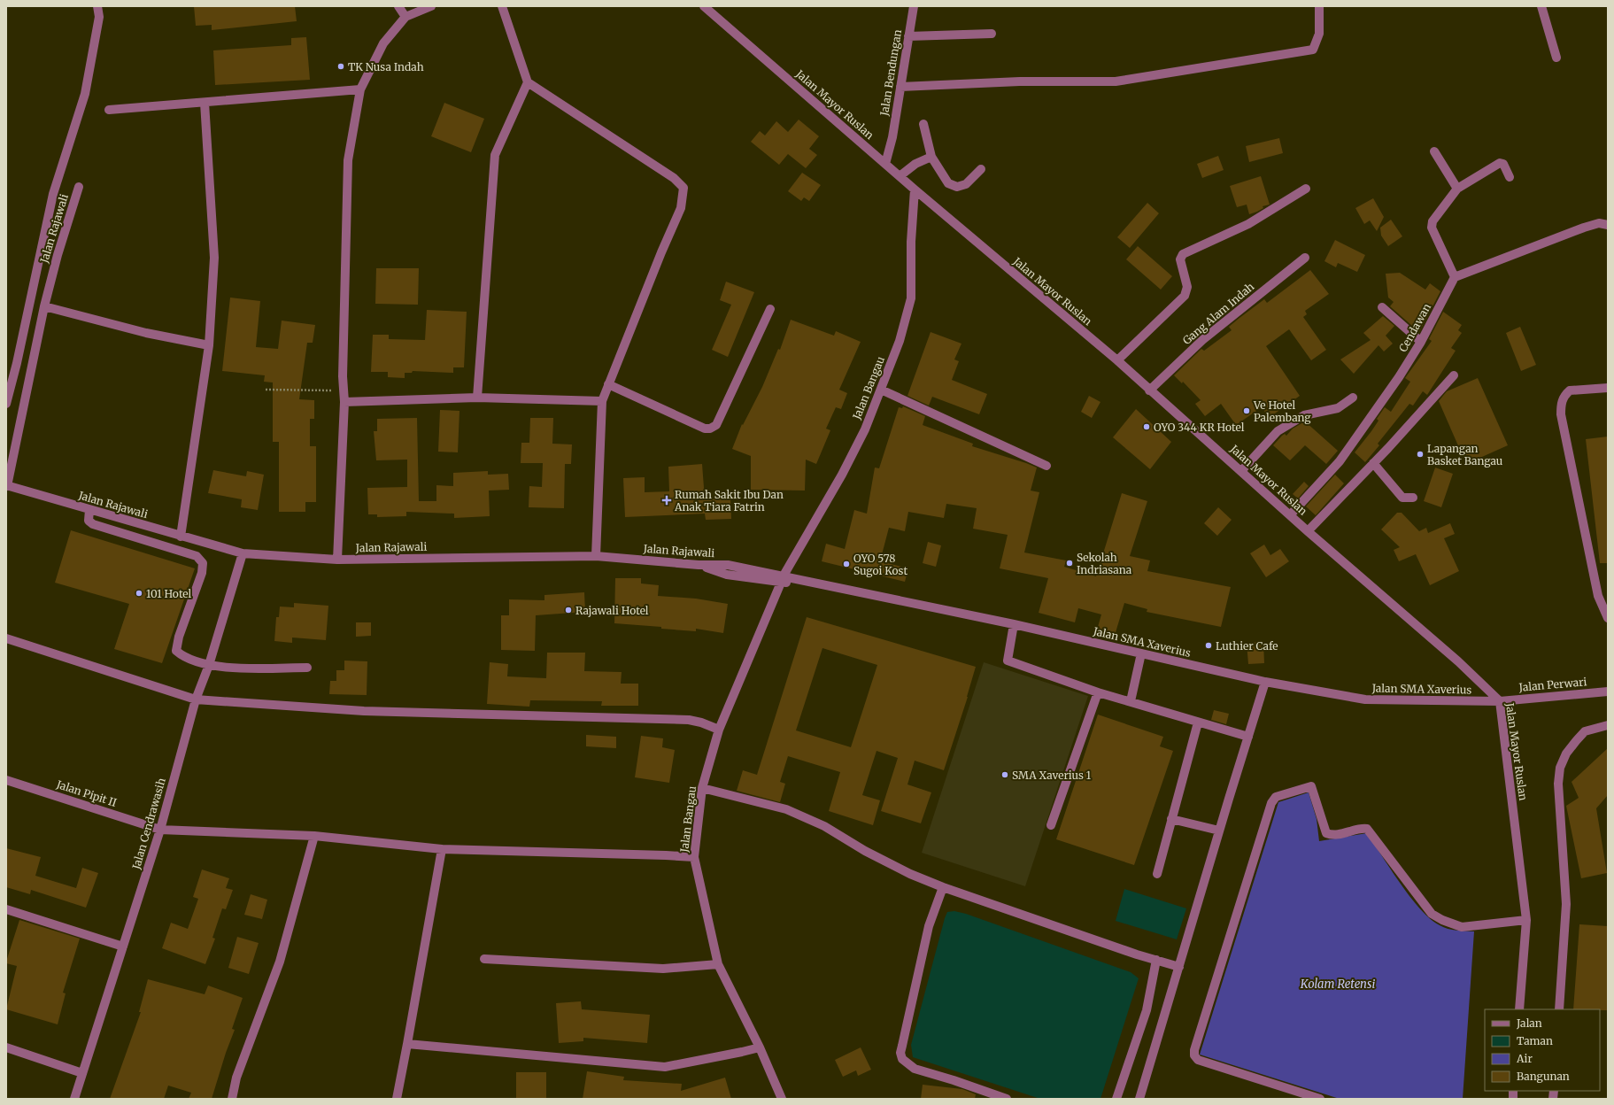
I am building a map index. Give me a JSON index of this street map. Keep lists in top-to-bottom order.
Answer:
{
  "streets": {
    "street": [
      "Jalan Bendungan",
      "Jalan Mayor Ruslan",
      "Jalan Rajawali",
      "Gang Alam Indah",
      "Cendawan",
      "Jalan Bangau",
      "Jalan SMA Xaverius",
      "Jalan Perwari",
      "Jalan Pipit II",
      "Jalan Cendrawasih"
    ]
  },
  "crossings": [
    ["Jalan Bendungan", "Jalan Mayor Ruslan"],
    ["Jalan Mayor Ruslan", "Gang Alam Indah"],
    ["Jalan Mayor Ruslan", "Cendawan"],
    ["Jalan Mayor Ruslan", "Jalan Bangau"],
    ["Jalan Mayor Ruslan", "Jalan SMA Xaverius"],
    ["Jalan Mayor Ruslan", "Jalan Perwari"],
    ["Jalan Rajawali", "Jalan Bangau"],
    ["Jalan Rajawali", "Jalan SMA Xaverius"],
    ["Jalan Rajawali", "Jalan Cendrawasih"],
    ["Jalan Bangau", "Jalan SMA Xaverius"],
    ["Jalan Bangau", "Jalan Pipit II"],
    ["Jalan SMA Xaverius", "Jalan Perwari"],
    ["Jalan Pipit II", "Jalan Cendrawasih"]
  ],
  "water": ["Kolam Retensi"],
  "places": {
    "other": [
      "TK Nusa Indah",
      "Ve Hotel Palembang",
      "OYO 344 KR Hotel",
      "Lapangan Basket Bangau",
      "Sekolah Indriasana",
      "OYO 578 Sugoi Kost",
      "101 Hotel",
      "Rajawali Hotel",
      "Luthier Cafe",
      "SMA Xaverius 1"
    ],
    "health": ["Rumah Sakit Ibu Dan Anak Tiara Fatrin"]
  },
  "legend": [
    "Jalan",
    "Taman",
    "Air",
    "Bangunan"
  ]
}
